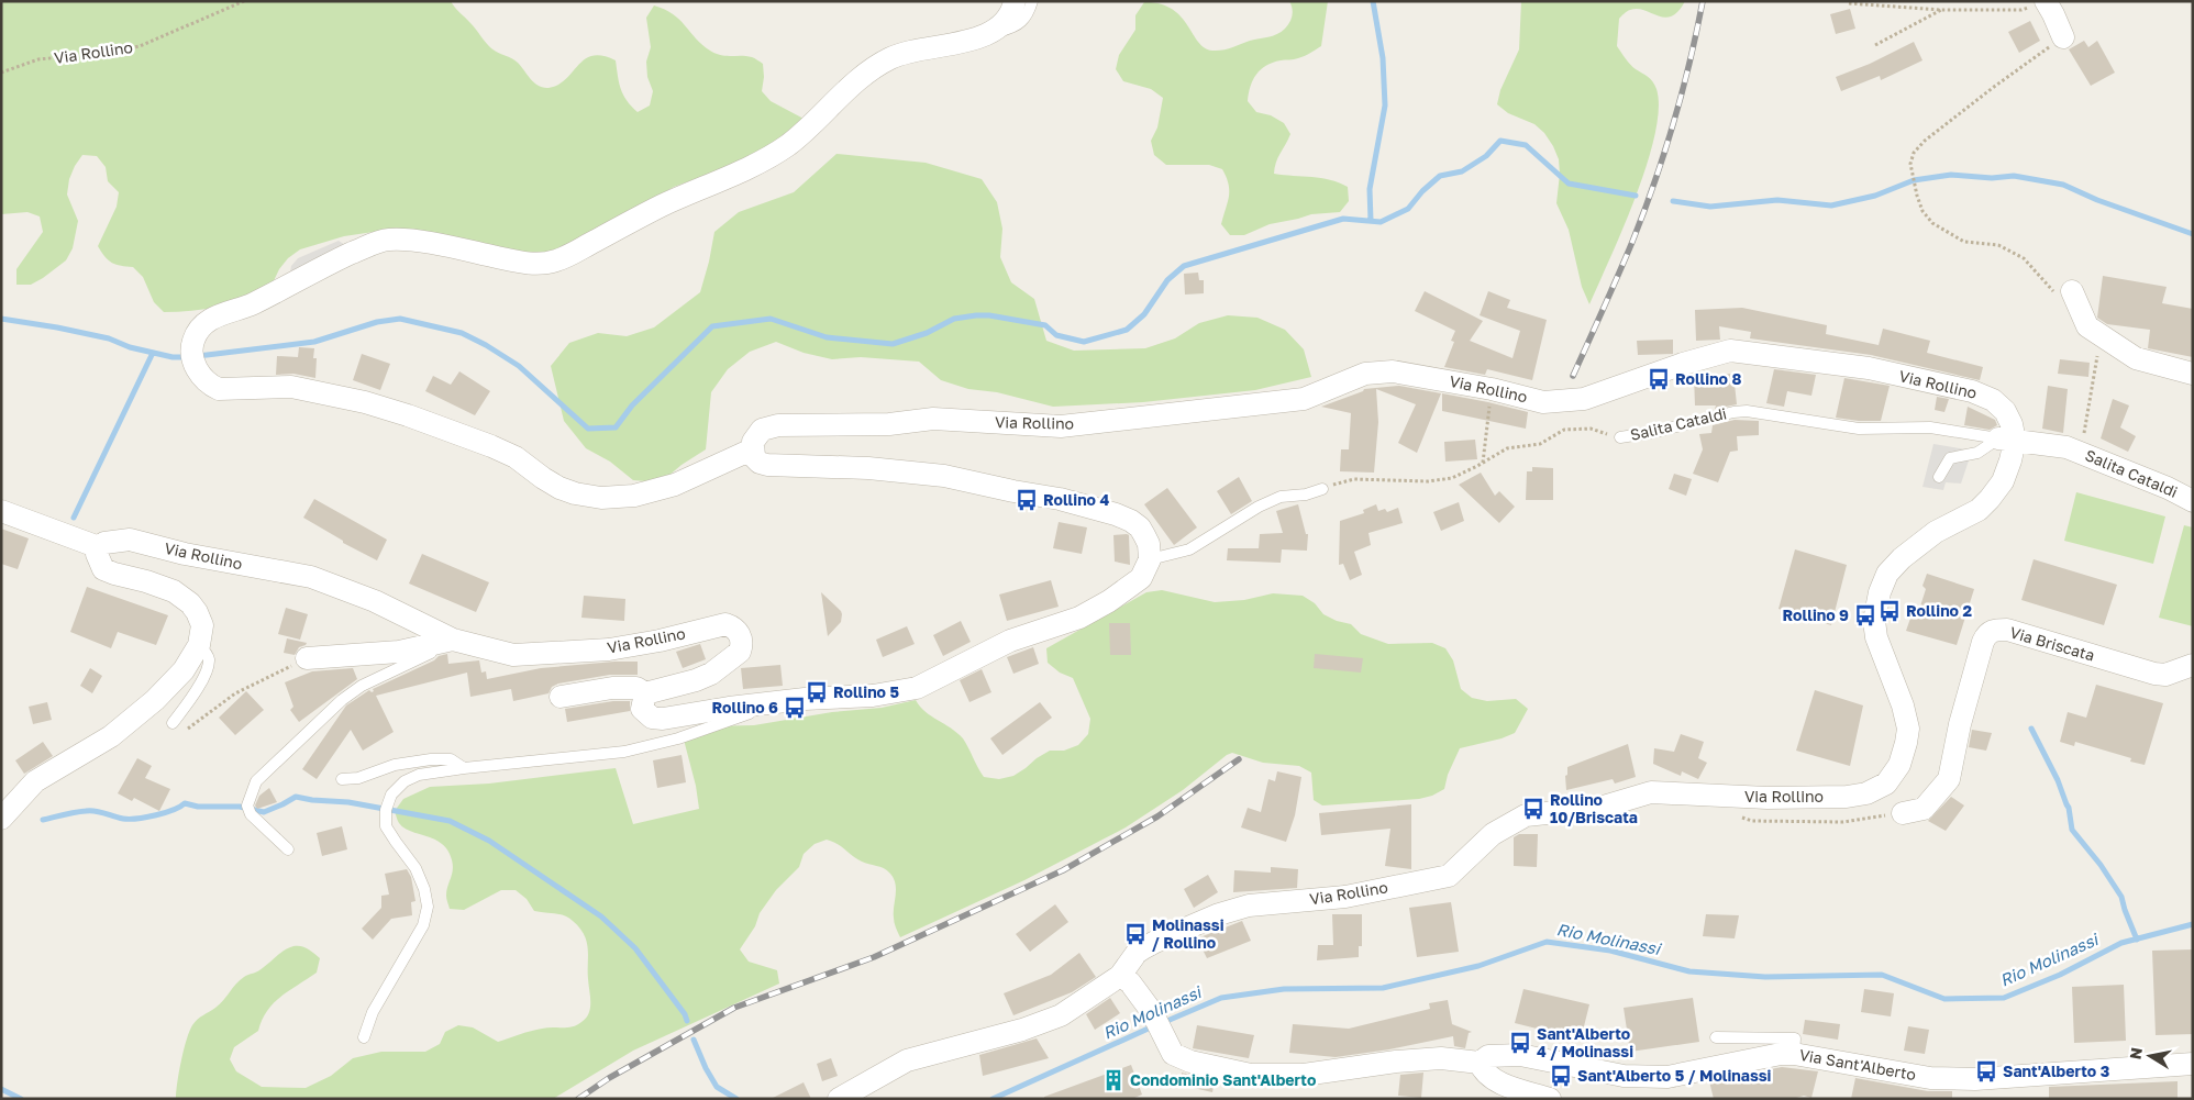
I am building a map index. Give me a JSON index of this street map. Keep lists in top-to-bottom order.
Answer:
{
  "streets": {
    "street": [
      "Via Rollino",
      "Salita Cataldi",
      "Via Briscata",
      "Via Sant'Alberto"
    ]
  },
  "crossings": [
    ["Via Rollino", "Salita Cataldi"]
  ],
  "water": ["Rio Molinassi"],
  "places": {
    "bus stop": [
      "Rollino 8",
      "Rollino 4",
      "Rollino 2",
      "Rollino 9",
      "Rollino 5",
      "Rollino 6",
      "Rollino 10/Briscata",
      "Molinassi / Rollino",
      "Sant'Alberto 4 / Molinassi",
      "Sant'Alberto 3",
      "Sant'Alberto 5 / Molinassi"
    ],
    "building": ["Condominio Sant'Alberto"]
  },
  "north": "left"
}
